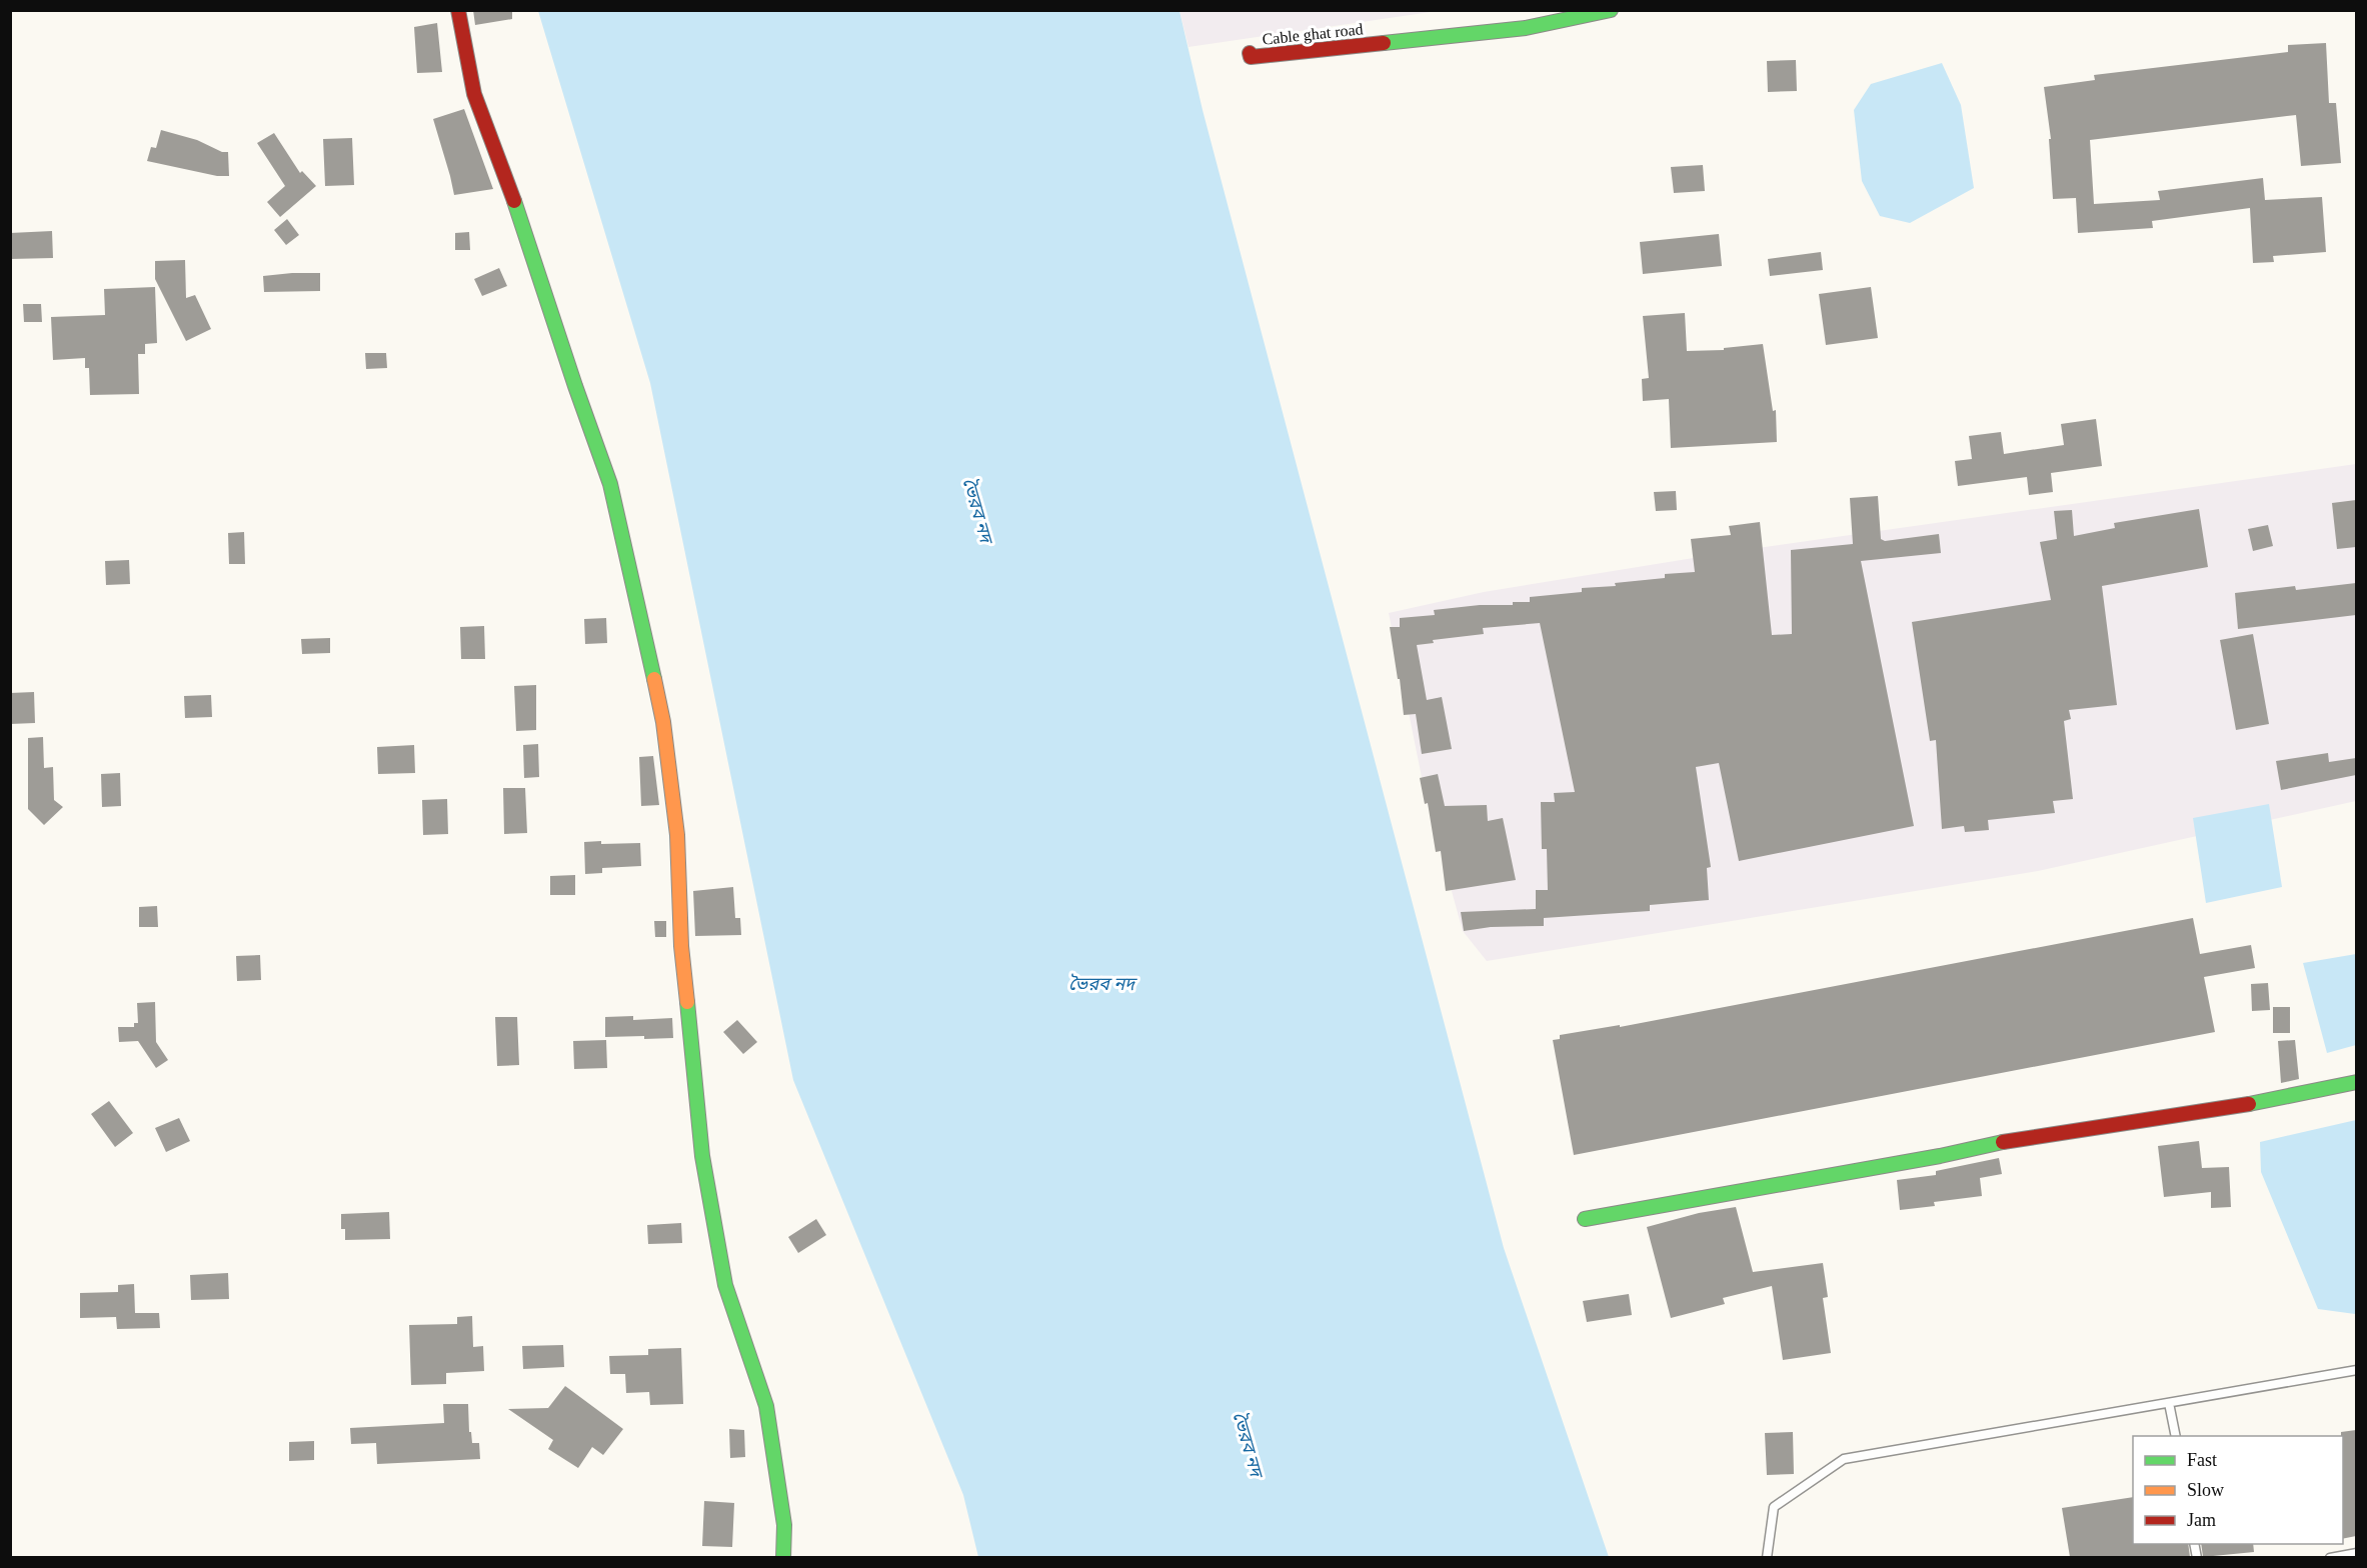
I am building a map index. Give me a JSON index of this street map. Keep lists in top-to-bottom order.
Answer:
{
  "streets": {
    "street": ["Cable ghat road"]
  },
  "water": ["ভৈরব নদ"],
  "legend": ["Fast", "Slow", "Jam"]
}
